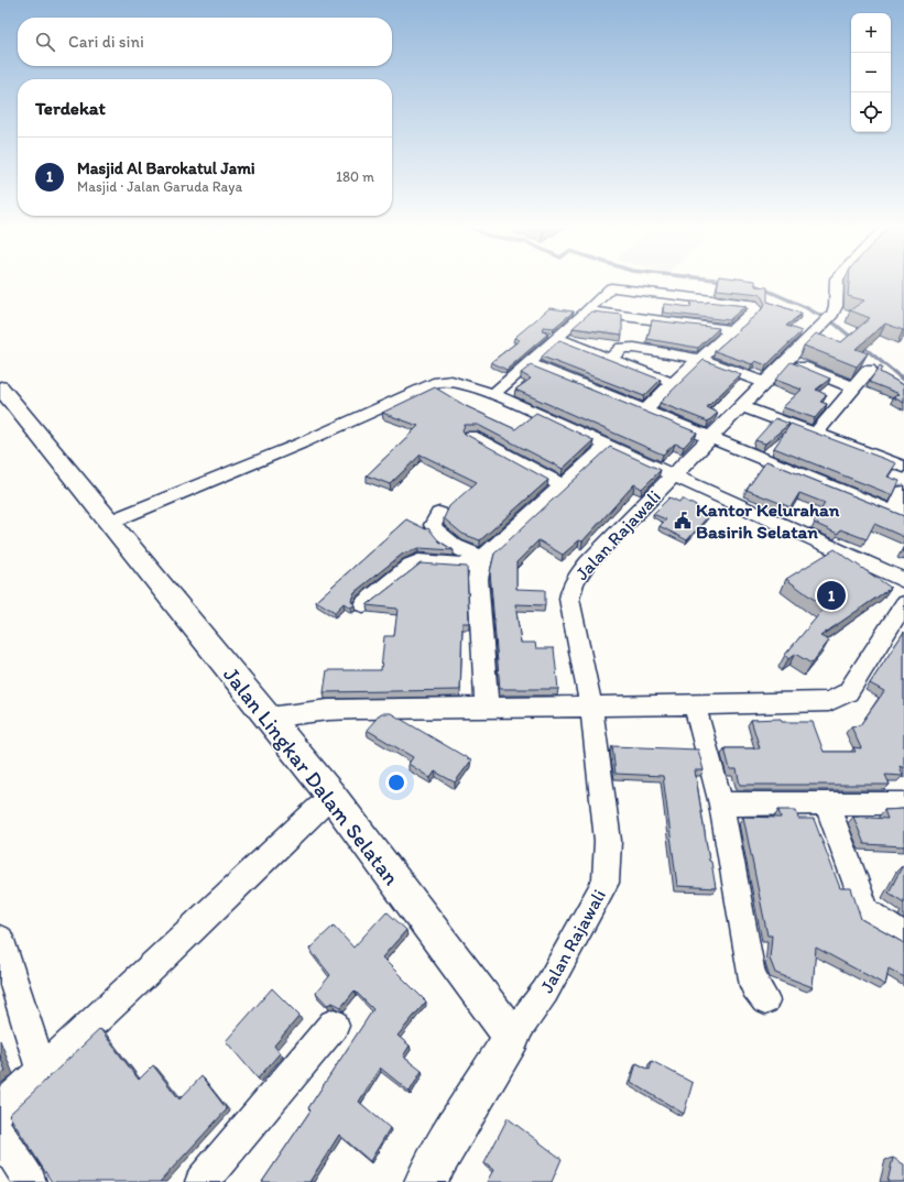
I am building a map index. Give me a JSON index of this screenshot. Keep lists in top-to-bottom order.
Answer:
{
  "streets": {
    "main road": ["Jalan Lingkar Dalam Selatan"],
    "street": ["Jalan Rajawali"]
  },
  "crossings": [
    ["Jalan Rajawali", "Jalan Lingkar Dalam Selatan"]
  ],
  "places": {
    "public building": ["Kantor Kelurahan Basirih Selatan"]
  },
  "page": {
    "map_buttons": ["+", "−"],
    "search": "Cari di sini",
    "heading": "Terdekat",
    "list": [
      {
        "mark": "1",
        "name": "Masjid Al Barokatul Jami",
        "note": "Masjid · Jalan Garuda Raya",
        "value": "180 m"
      }
    ],
    "pins": "1"
  }
}
